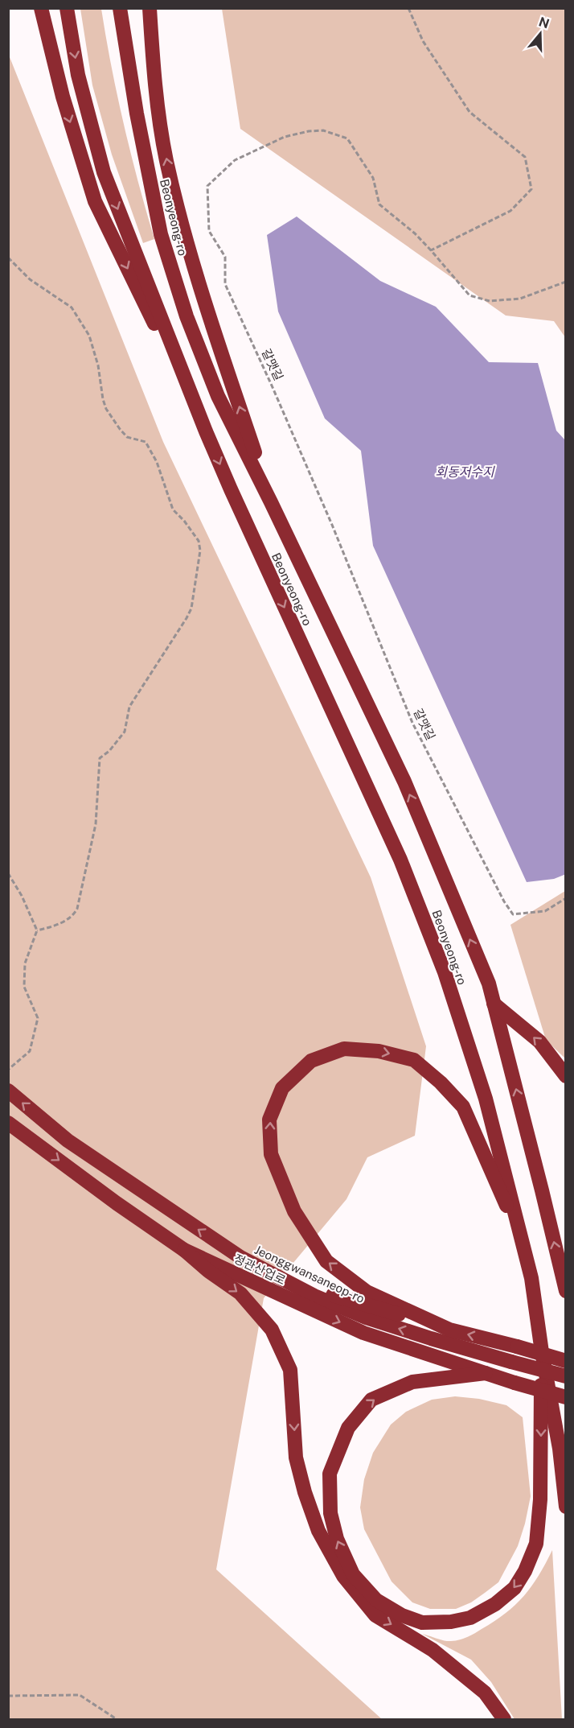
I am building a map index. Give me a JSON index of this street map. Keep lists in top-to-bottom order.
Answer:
{
  "streets": {
    "highway": ["Beonyeong-ro", "정관산업로", "Jeonggwansaneop-ro"],
    "path": ["갈맷길"]
  },
  "water": ["회동저수지"],
  "north": "top"
}
